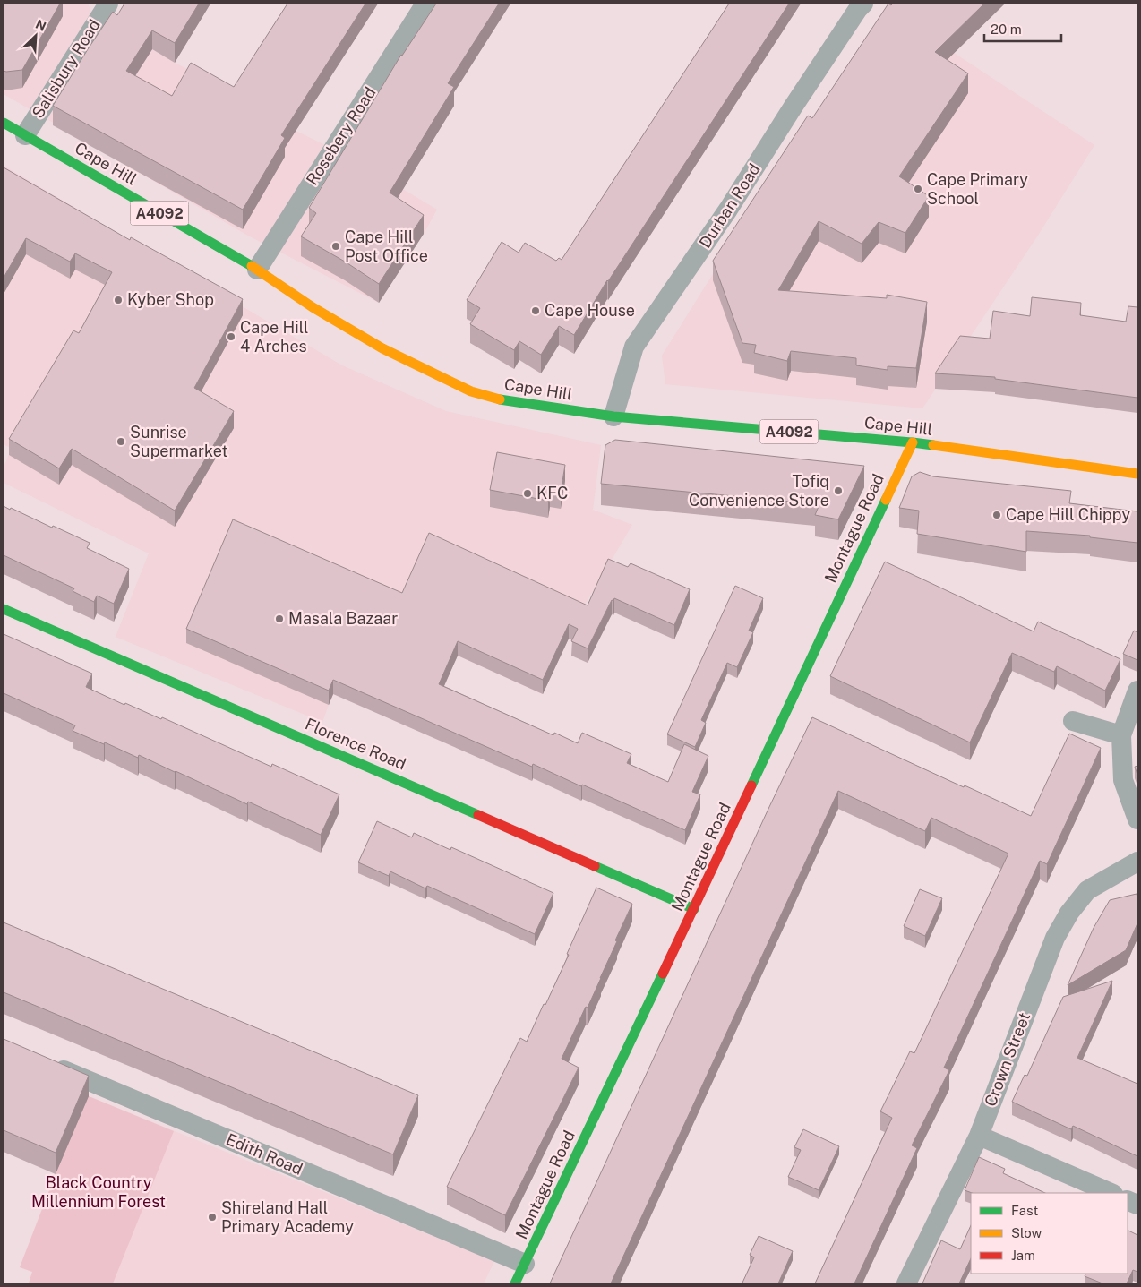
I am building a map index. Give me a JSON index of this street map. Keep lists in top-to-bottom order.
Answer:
{
  "streets": {
    "street": [
      "Salisbury Road",
      "Rosebery Road",
      "Cape Hill",
      "Durban Road",
      "A4092",
      "Montague Road",
      "Florence Road",
      "Crown Street",
      "Edith Road"
    ]
  },
  "crossings": [
    ["Salisbury Road", "Cape Hill"],
    ["Rosebery Road", "Cape Hill"],
    ["Cape Hill", "Durban Road"],
    ["Cape Hill", "Montague Road"],
    ["Montague Road", "Florence Road"],
    ["Montague Road", "Edith Road"]
  ],
  "parks": ["Black Country Millennium Forest"],
  "places": [
    "Cape Primary School",
    "Cape Hill Post Office",
    "Kyber Shop",
    "Cape House",
    "Cape Hill 4 Arches",
    "Sunrise Supermarket",
    "Tofiq Convenience Store",
    "KFC",
    "Cape Hill Chippy",
    "Masala Bazaar",
    "Shireland Hall Primary Academy"
  ],
  "legend": ["Fast", "Slow", "Jam"],
  "scale_bar": "20 m",
  "north": "top right"
}
